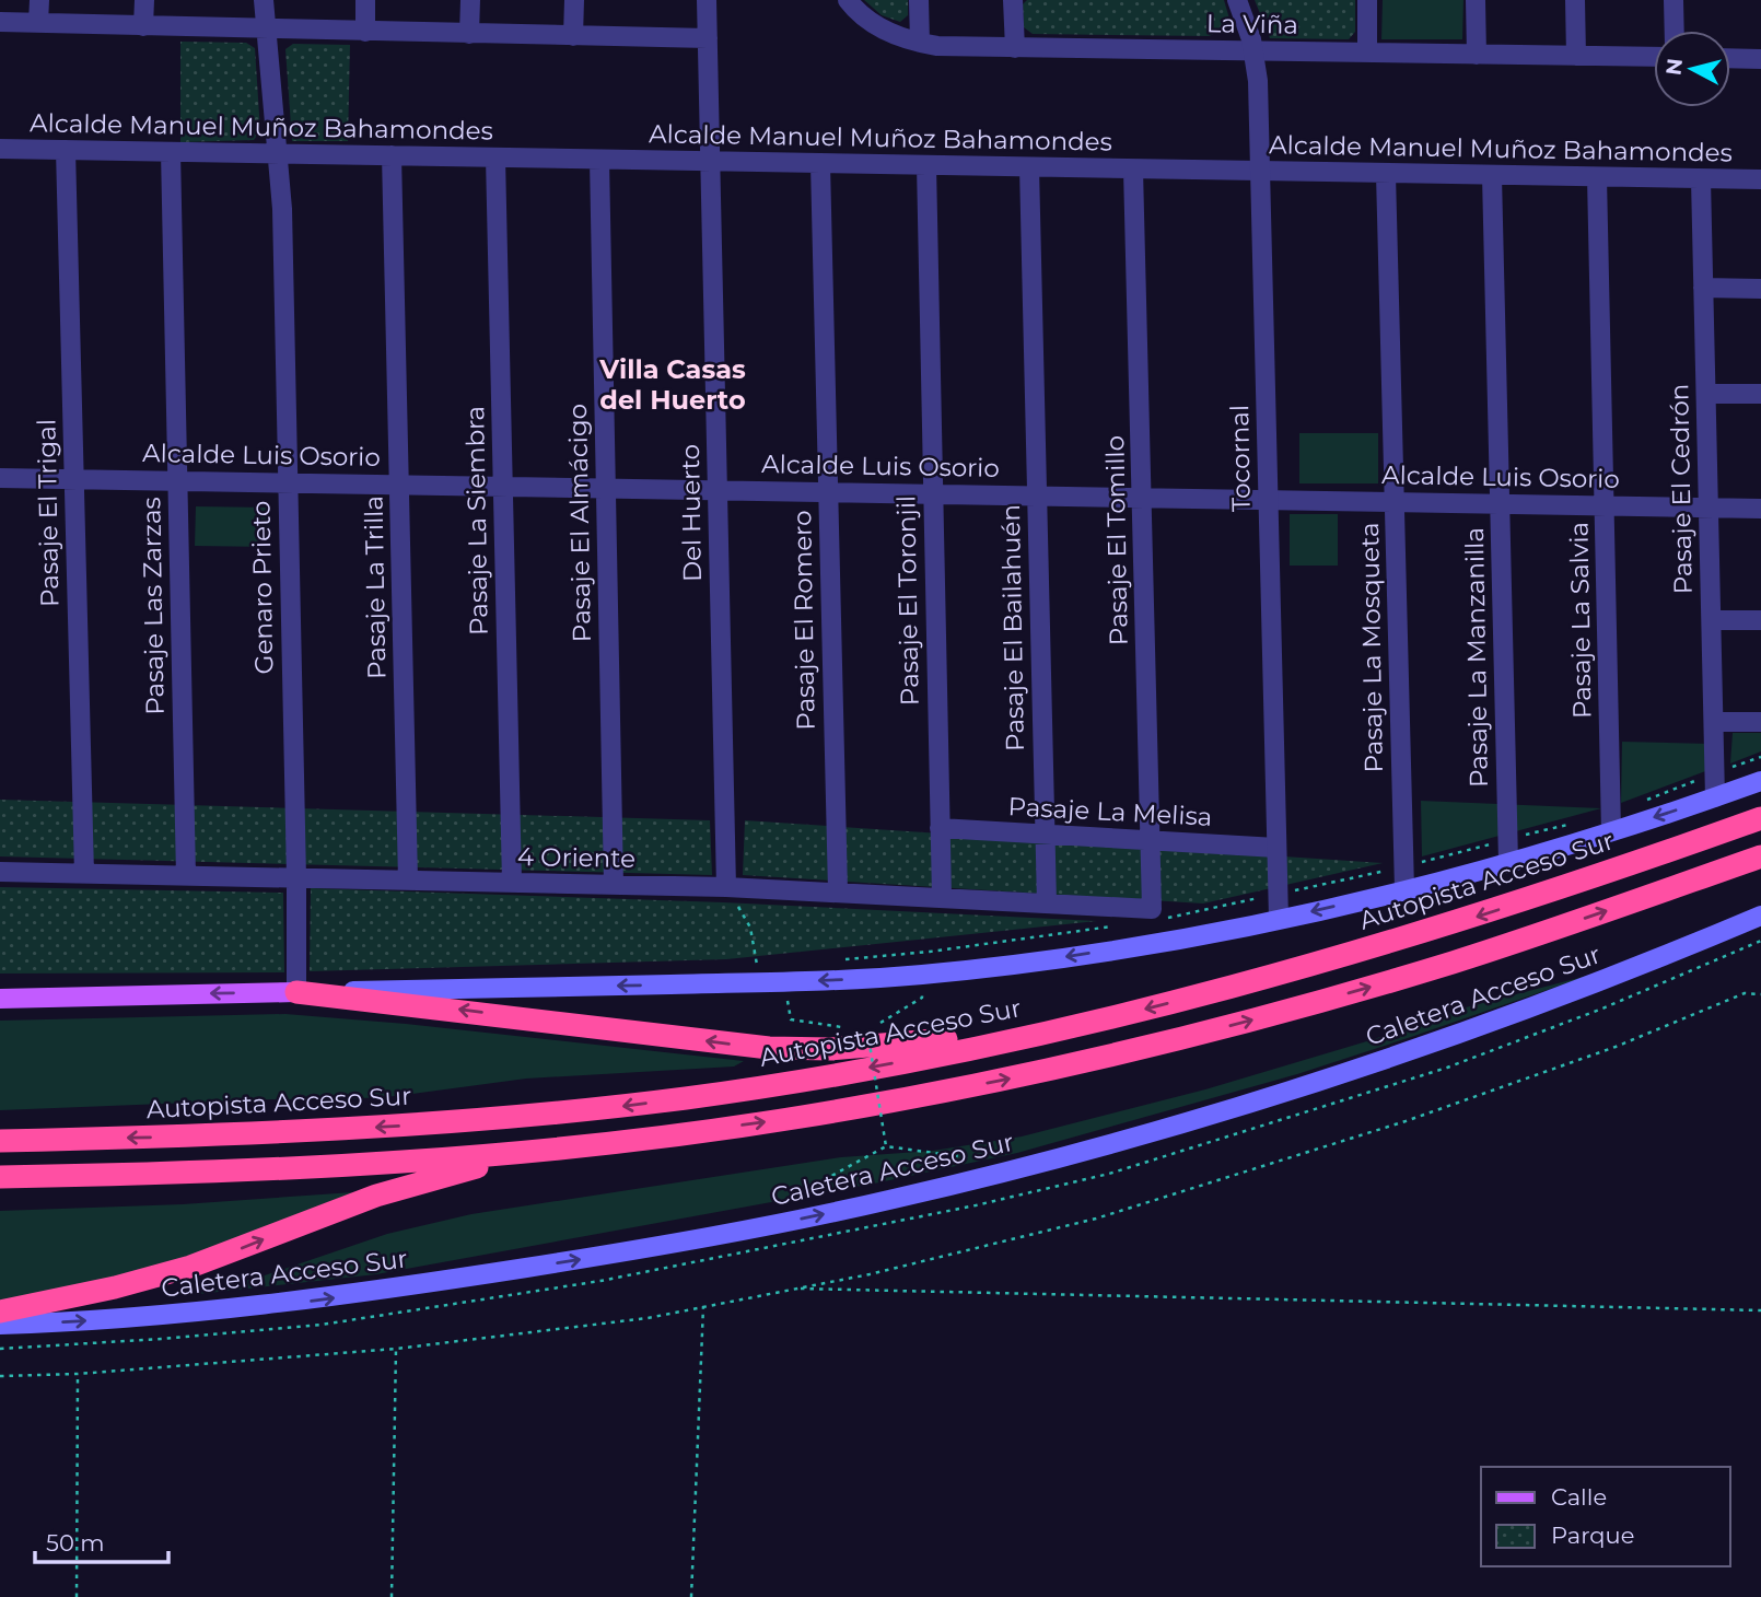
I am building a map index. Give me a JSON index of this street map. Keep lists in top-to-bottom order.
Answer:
{
  "streets": {
    "highway": ["Autopista Acceso Sur"],
    "main road": ["Caletera Acceso Sur"],
    "street": [
      "La Viña",
      "Alcalde Manuel Muñoz Bahamondes",
      "Alcalde Luis Osorio",
      "Tocornal",
      "Pasaje El Cedrón",
      "Pasaje El Trigal",
      "Del Huerto",
      "Pasaje La Siembra",
      "Pasaje El Almácigo",
      "Pasaje El Tomillo",
      "Genaro Prieto",
      "Pasaje La Trilla",
      "Pasaje El Toronjil",
      "Pasaje Las Zarzas",
      "Pasaje El Romero",
      "Pasaje La Salvia",
      "Pasaje El Bailahuén",
      "Pasaje La Mosqueta",
      "Pasaje La Manzanilla",
      "Pasaje La Melisa",
      "4 Oriente"
    ]
  },
  "crossings": [
    ["La Viña", "Tocornal"],
    ["Alcalde Manuel Muñoz Bahamondes", "Tocornal"],
    ["Alcalde Manuel Muñoz Bahamondes", "Pasaje El Cedrón"],
    ["Alcalde Manuel Muñoz Bahamondes", "Pasaje El Trigal"],
    ["Alcalde Manuel Muñoz Bahamondes", "Del Huerto"],
    ["Alcalde Manuel Muñoz Bahamondes", "Pasaje La Siembra"],
    ["Alcalde Manuel Muñoz Bahamondes", "Pasaje El Almácigo"],
    ["Alcalde Manuel Muñoz Bahamondes", "Pasaje El Tomillo"],
    ["Alcalde Manuel Muñoz Bahamondes", "Genaro Prieto"],
    ["Alcalde Manuel Muñoz Bahamondes", "Pasaje La Trilla"],
    ["Alcalde Manuel Muñoz Bahamondes", "Pasaje El Toronjil"],
    ["Alcalde Manuel Muñoz Bahamondes", "Pasaje Las Zarzas"],
    ["Alcalde Manuel Muñoz Bahamondes", "Pasaje El Romero"],
    ["Alcalde Manuel Muñoz Bahamondes", "Pasaje La Salvia"],
    ["Alcalde Manuel Muñoz Bahamondes", "Pasaje El Bailahuén"],
    ["Alcalde Manuel Muñoz Bahamondes", "Pasaje La Mosqueta"],
    ["Alcalde Manuel Muñoz Bahamondes", "Pasaje La Manzanilla"],
    ["Alcalde Luis Osorio", "Tocornal"],
    ["Alcalde Luis Osorio", "Pasaje El Cedrón"],
    ["Alcalde Luis Osorio", "Pasaje El Trigal"],
    ["Alcalde Luis Osorio", "Del Huerto"],
    ["Alcalde Luis Osorio", "Pasaje La Siembra"],
    ["Alcalde Luis Osorio", "Pasaje El Almácigo"],
    ["Alcalde Luis Osorio", "Pasaje El Tomillo"],
    ["Alcalde Luis Osorio", "Genaro Prieto"],
    ["Alcalde Luis Osorio", "Pasaje La Trilla"],
    ["Alcalde Luis Osorio", "Pasaje El Toronjil"],
    ["Alcalde Luis Osorio", "Pasaje Las Zarzas"],
    ["Alcalde Luis Osorio", "Pasaje El Romero"],
    ["Alcalde Luis Osorio", "Pasaje La Salvia"],
    ["Alcalde Luis Osorio", "Pasaje El Bailahuén"],
    ["Alcalde Luis Osorio", "Pasaje La Mosqueta"],
    ["Alcalde Luis Osorio", "Pasaje La Manzanilla"],
    ["Tocornal", "Pasaje La Melisa"],
    ["Pasaje El Trigal", "4 Oriente"],
    ["Del Huerto", "4 Oriente"],
    ["Pasaje La Siembra", "4 Oriente"],
    ["Pasaje El Almácigo", "4 Oriente"],
    ["Pasaje El Tomillo", "Pasaje La Melisa"],
    ["Pasaje El Tomillo", "4 Oriente"],
    ["Genaro Prieto", "4 Oriente"],
    ["Pasaje La Trilla", "4 Oriente"],
    ["Pasaje El Toronjil", "Pasaje La Melisa"],
    ["Pasaje El Toronjil", "4 Oriente"],
    ["Pasaje Las Zarzas", "4 Oriente"],
    ["Pasaje El Romero", "4 Oriente"],
    ["Pasaje El Bailahuén", "Pasaje La Melisa"],
    ["Pasaje El Bailahuén", "4 Oriente"]
  ],
  "one_way": ["Caletera Acceso Sur"],
  "districts": ["Villa Casas del Huerto"],
  "legend": ["Calle", "Parque"],
  "scale_bar": "50 m",
  "north": "left"
}
